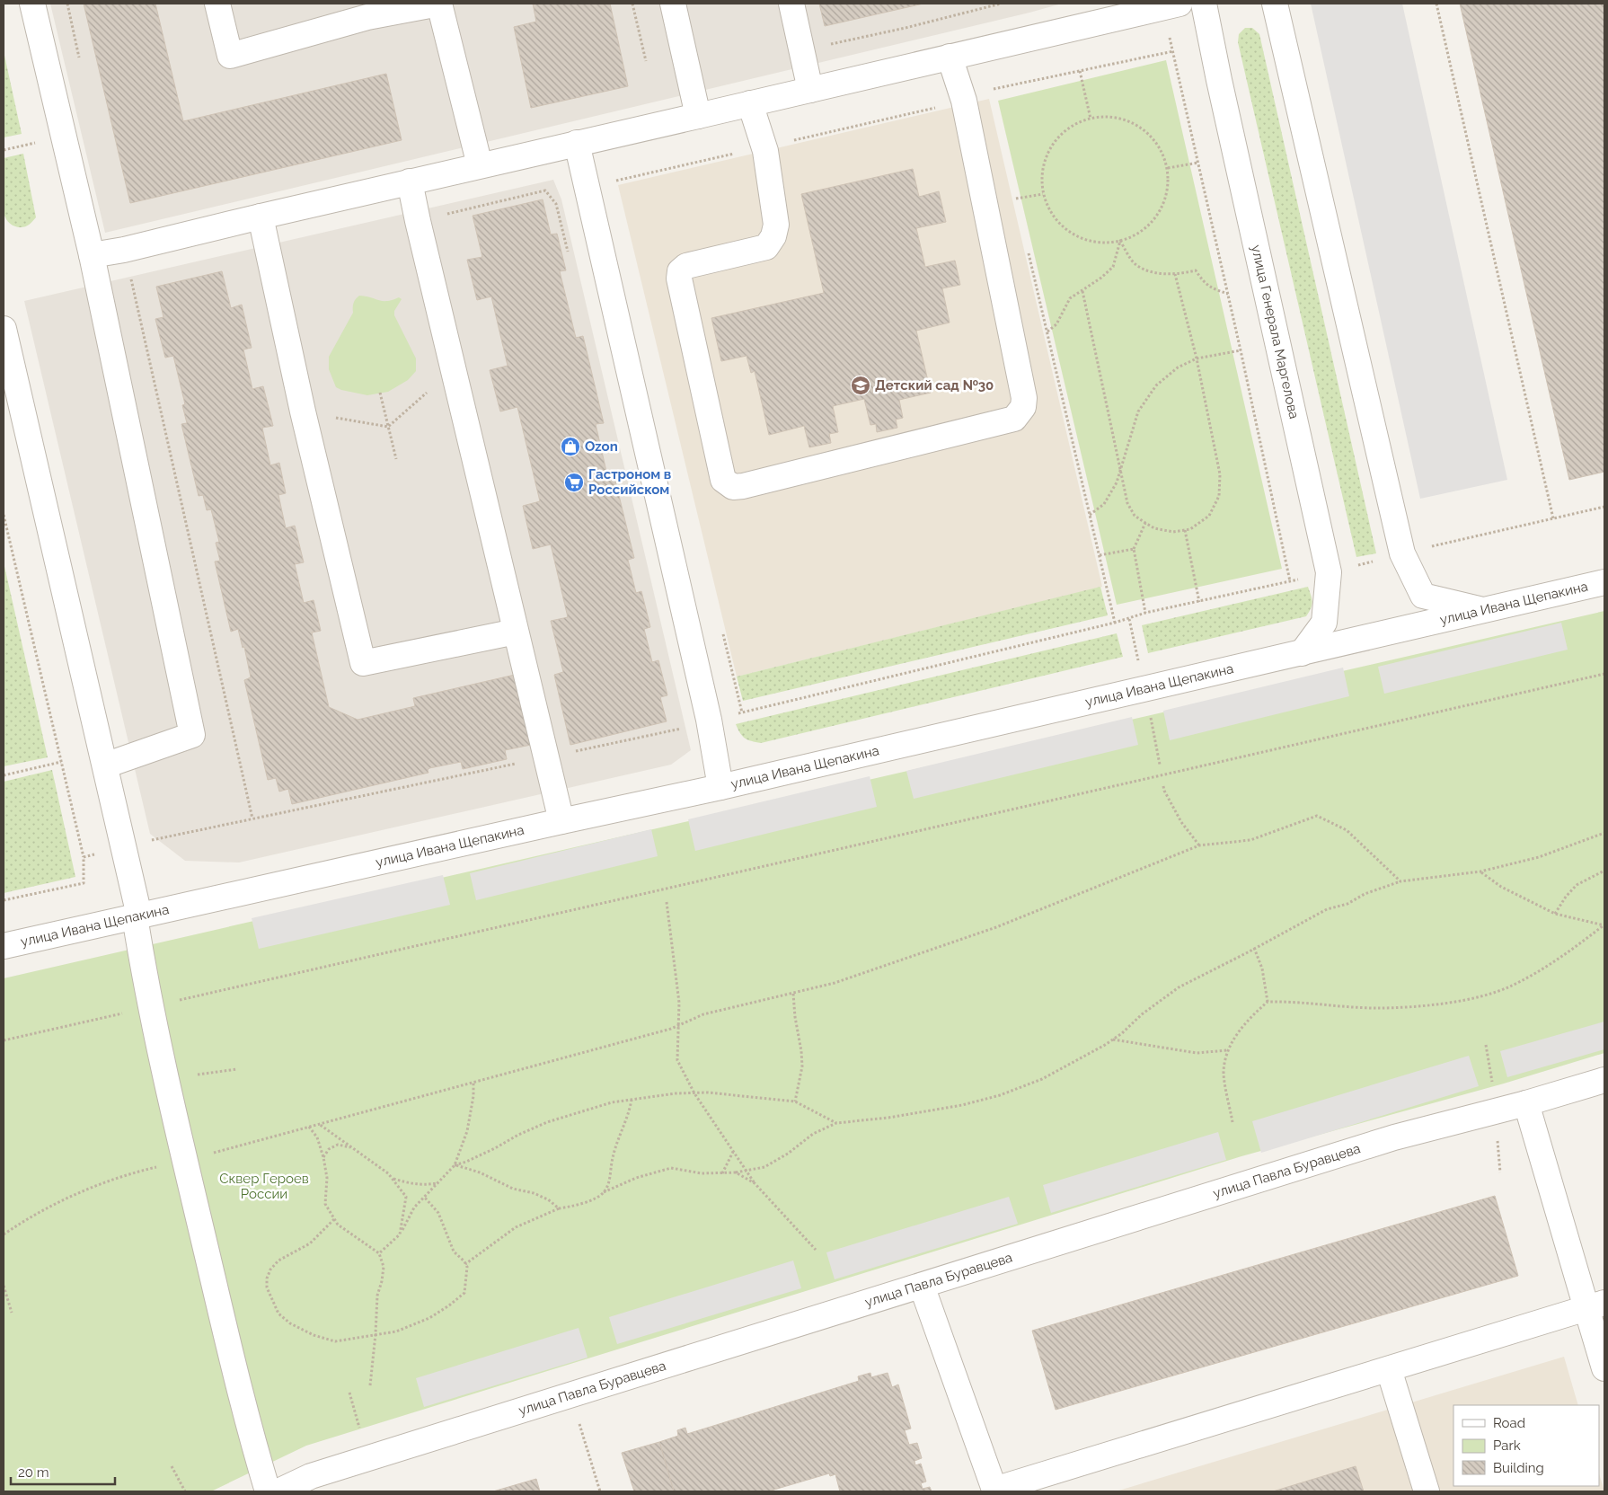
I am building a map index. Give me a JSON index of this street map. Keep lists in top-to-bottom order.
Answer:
{
  "streets": {
    "street": ["улица Генерала Маргелова", "улица Ивана Щепакина", "улица Павла Буравцева"]
  },
  "crossings": [
    ["улица Генерала Маргелова", "улица Ивана Щепакина"]
  ],
  "parks": ["Сквер Героев России"],
  "places": {
    "school or university": ["Детский сад №30"],
    "shop": ["Ozon"],
    "supermarket": ["Гастроном в Российском"]
  },
  "legend": ["Road", "Park", "Building"],
  "scale_bar": "20 m"
}
